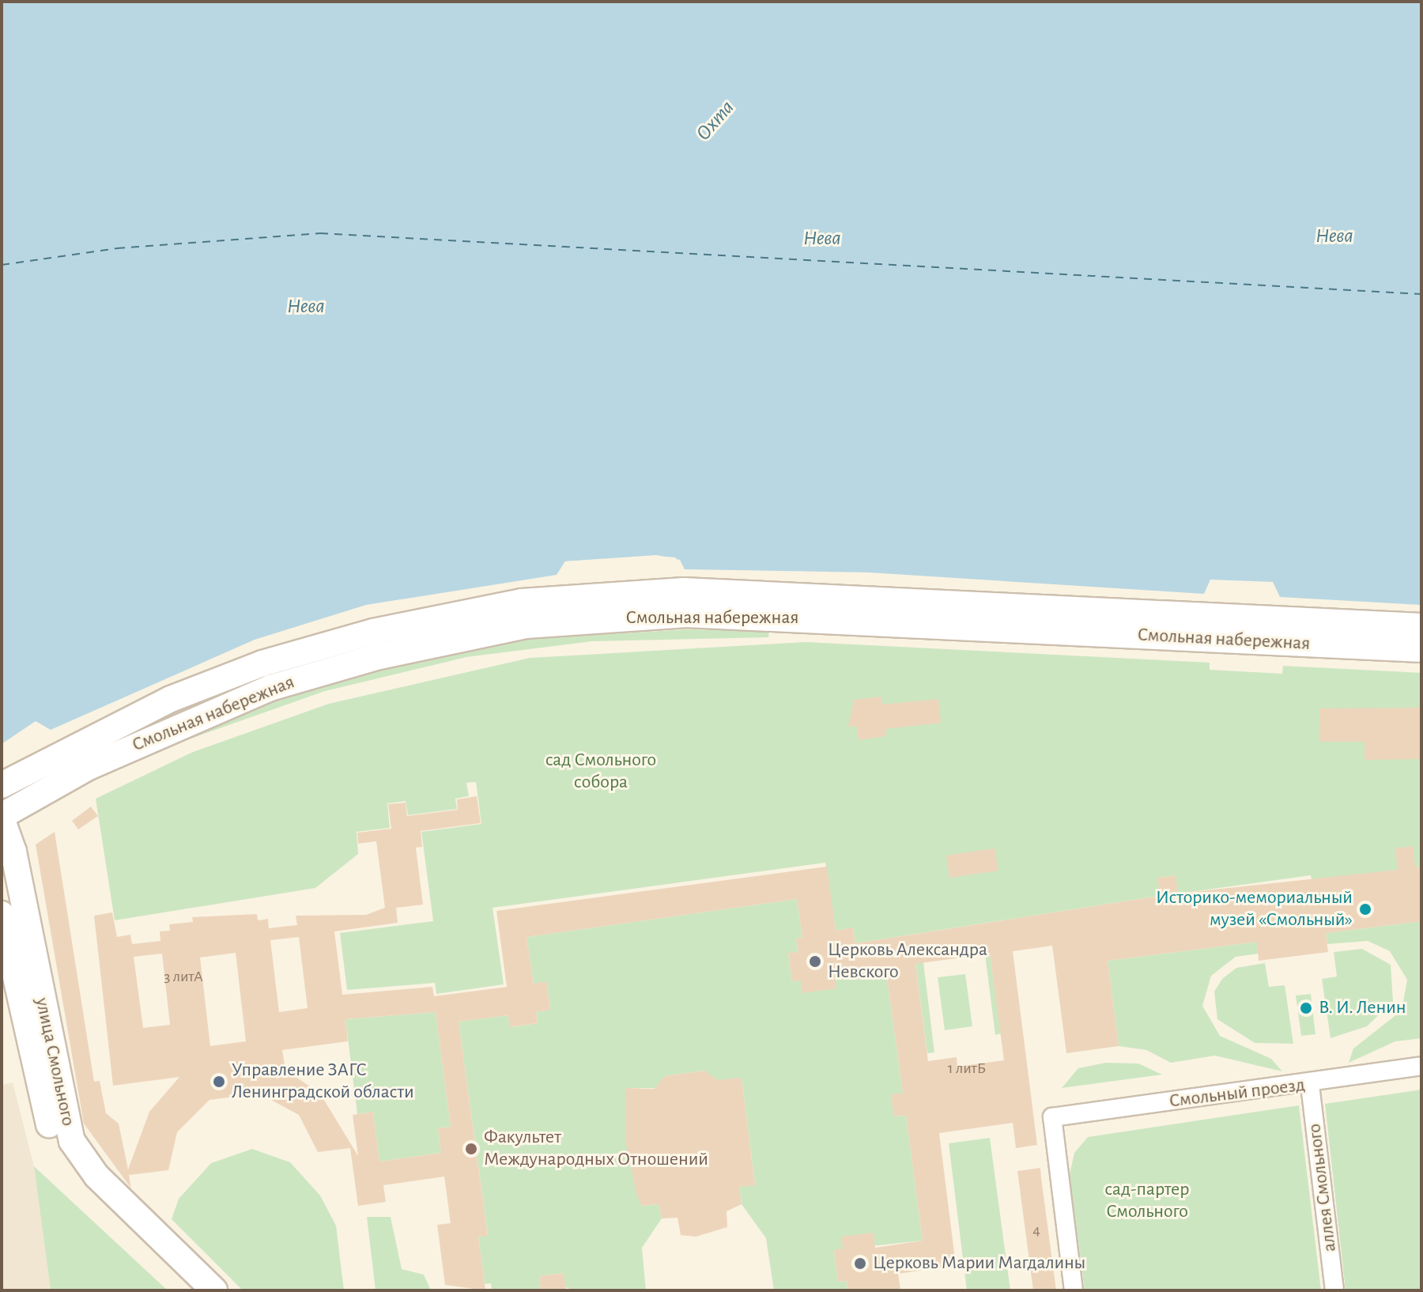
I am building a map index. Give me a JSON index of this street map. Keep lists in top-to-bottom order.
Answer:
{
  "streets": {
    "main road": ["Смольная набережная", "улица Смольного"],
    "street": ["Смольный проезд", "аллея Смольного"]
  },
  "crossings": [
    ["Смольная набережная", "улица Смольного"],
    ["Смольный проезд", "аллея Смольного"]
  ],
  "water": ["Охта", "Нева"],
  "parks": ["сад Смольного собора", "сад-партер Смольного"],
  "places": [
    "Историко-мемориальный музей «Смольный»",
    "Церковь Александра Невского",
    "В. И. Ленин",
    "Управление ЗАГС Ленинградской области",
    "Факультет Международных Отношений",
    "Церковь Марии Магдалины"
  ],
  "house_numbers": ["3 литА", "1 литБ", "4"]
}
